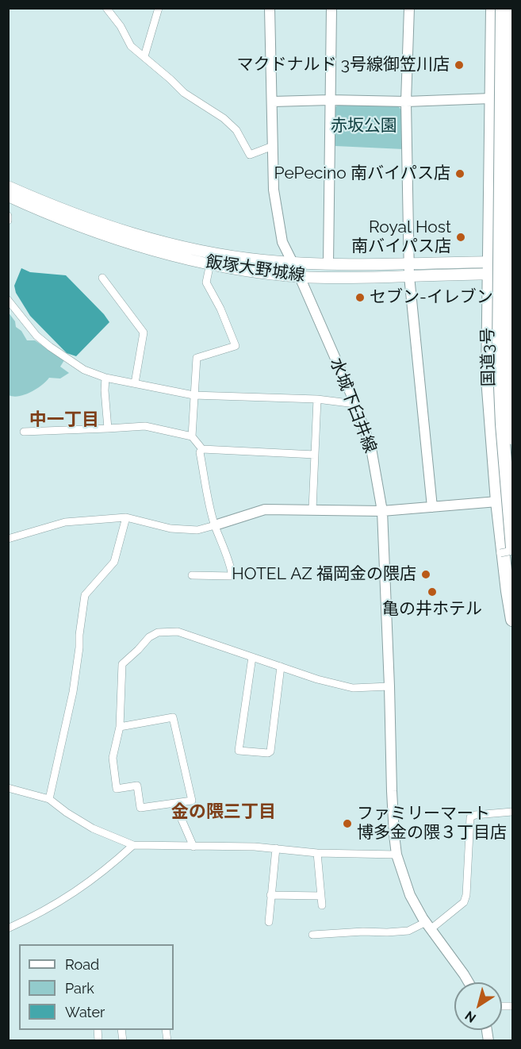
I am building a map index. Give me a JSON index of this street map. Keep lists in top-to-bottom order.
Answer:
{
  "streets": {
    "highway": ["国道3号"],
    "main road": ["飯塚大野城線"],
    "street": ["水城下臼井線"]
  },
  "crossings": [
    ["飯塚大野城線", "国道3号"],
    ["飯塚大野城線", "水城下臼井線"]
  ],
  "districts": ["中一丁目", "金の隈三丁目"],
  "parks": ["赤坂公園"],
  "places": [
    "マクドナルド 3号線御笠川店",
    "PePecino 南バイパス店",
    "Royal Host 南バイパス店",
    "セブン-イレブン",
    "HOTEL AZ 福岡金の隈店",
    "亀の井ホテル",
    "ファミリーマート 博多金の隈３丁目店"
  ],
  "legend": ["Road", "Park", "Water"],
  "north": "bottom left"
}
